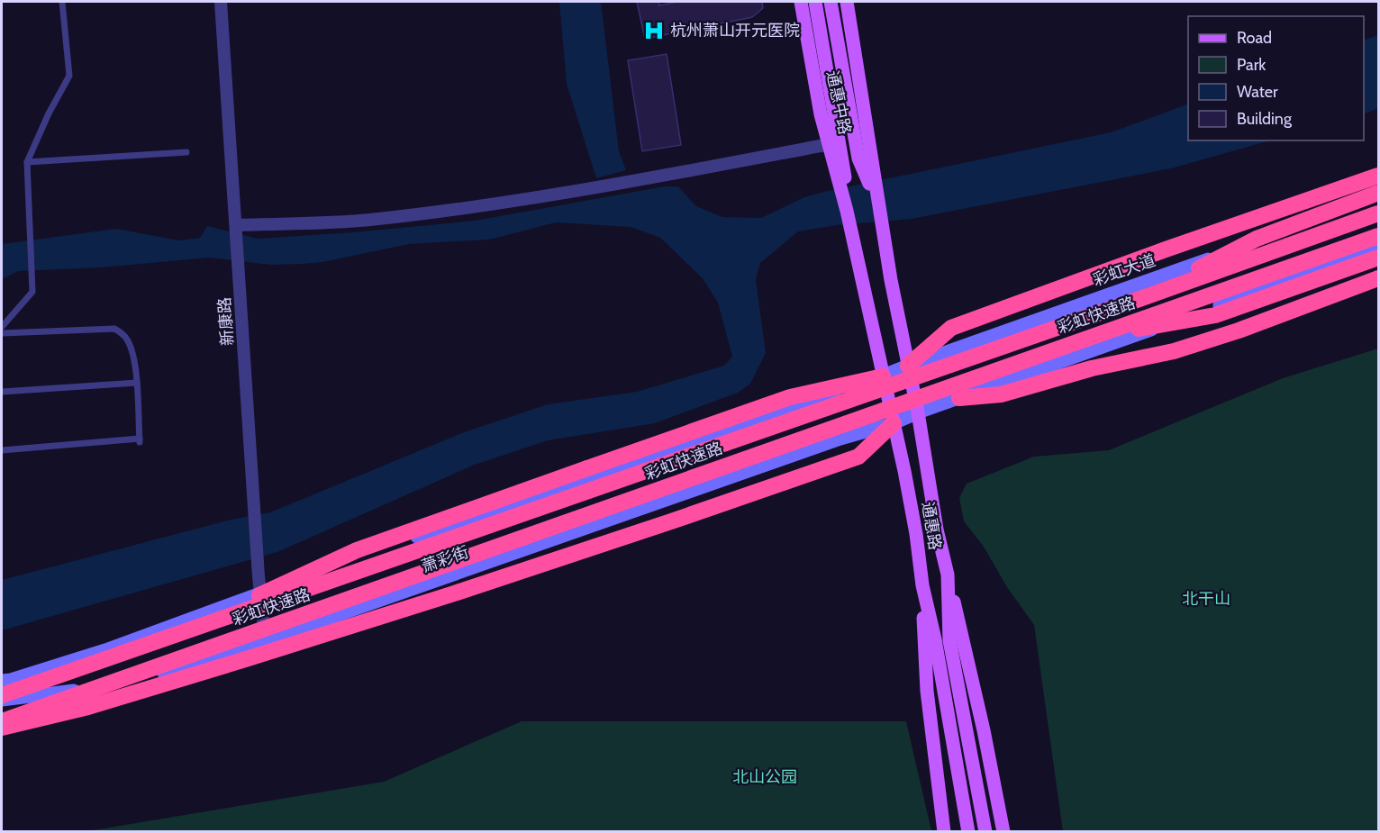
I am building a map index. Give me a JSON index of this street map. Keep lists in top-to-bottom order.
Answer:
{
  "streets": {
    "highway": ["彩虹快速路"],
    "main road": [
      "通惠中路",
      "彩虹大道",
      "通惠路",
      "萧彩街"
    ],
    "street": ["新康路"]
  },
  "crossings": [
    ["通惠中路", "通惠路"],
    ["彩虹大道", "通惠路"],
    ["彩虹大道", "萧彩街"],
    ["新康路", "萧彩街"],
    ["通惠路", "萧彩街"]
  ],
  "parks": ["北干山", "北山公园"],
  "places": {
    "hospital": ["杭州萧山开元医院"]
  },
  "legend": [
    "Road",
    "Park",
    "Water",
    "Building"
  ]
}
